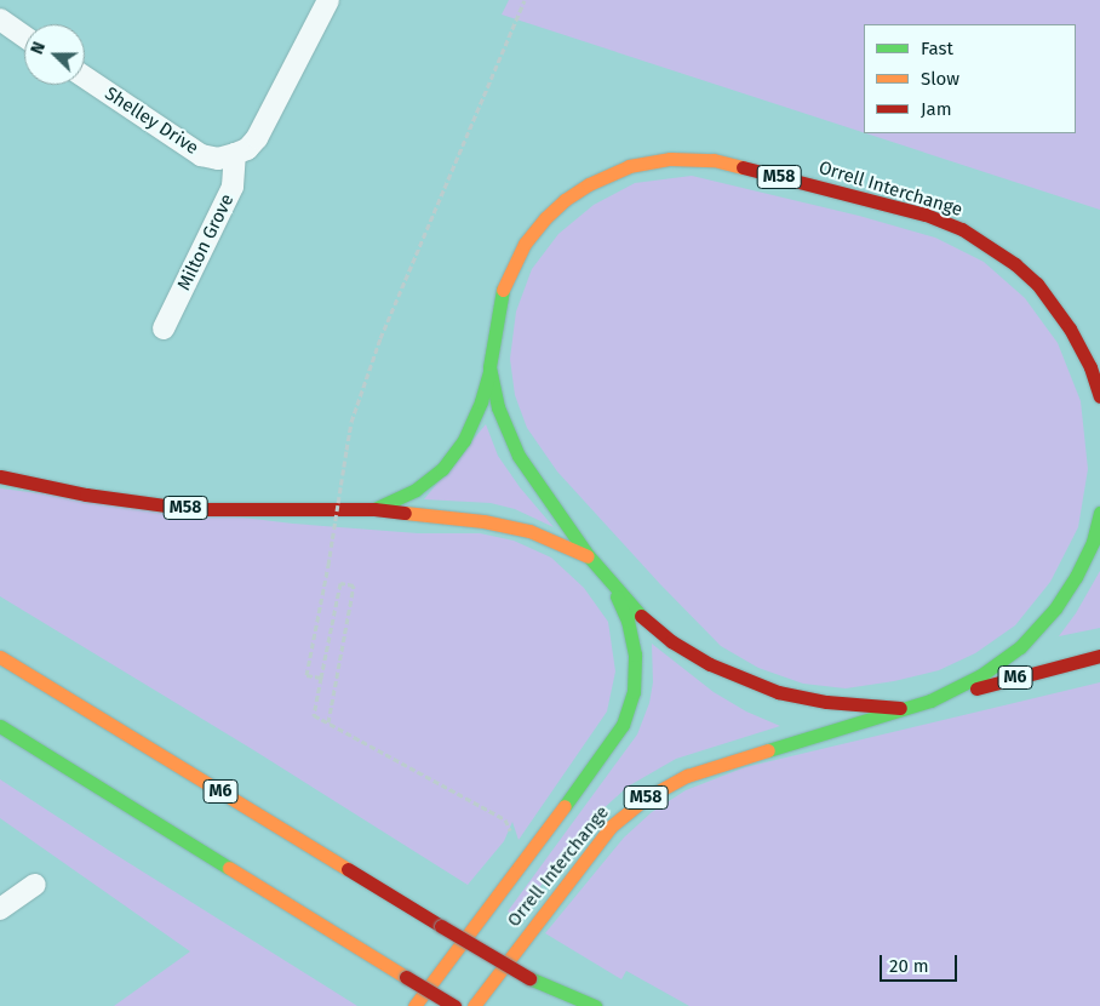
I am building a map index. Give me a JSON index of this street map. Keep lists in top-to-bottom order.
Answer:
{
  "streets": {
    "highway": ["M58", "Orrell Interchange", "M6"],
    "street": ["Shelley Drive", "Milton Grove"]
  },
  "crossings": [
    ["Shelley Drive", "Milton Grove"],
    ["M58", "Orrell Interchange"],
    ["Orrell Interchange", "M6"]
  ],
  "legend": ["Fast", "Slow", "Jam"],
  "scale_bar": "20 m",
  "north": "left"
}
